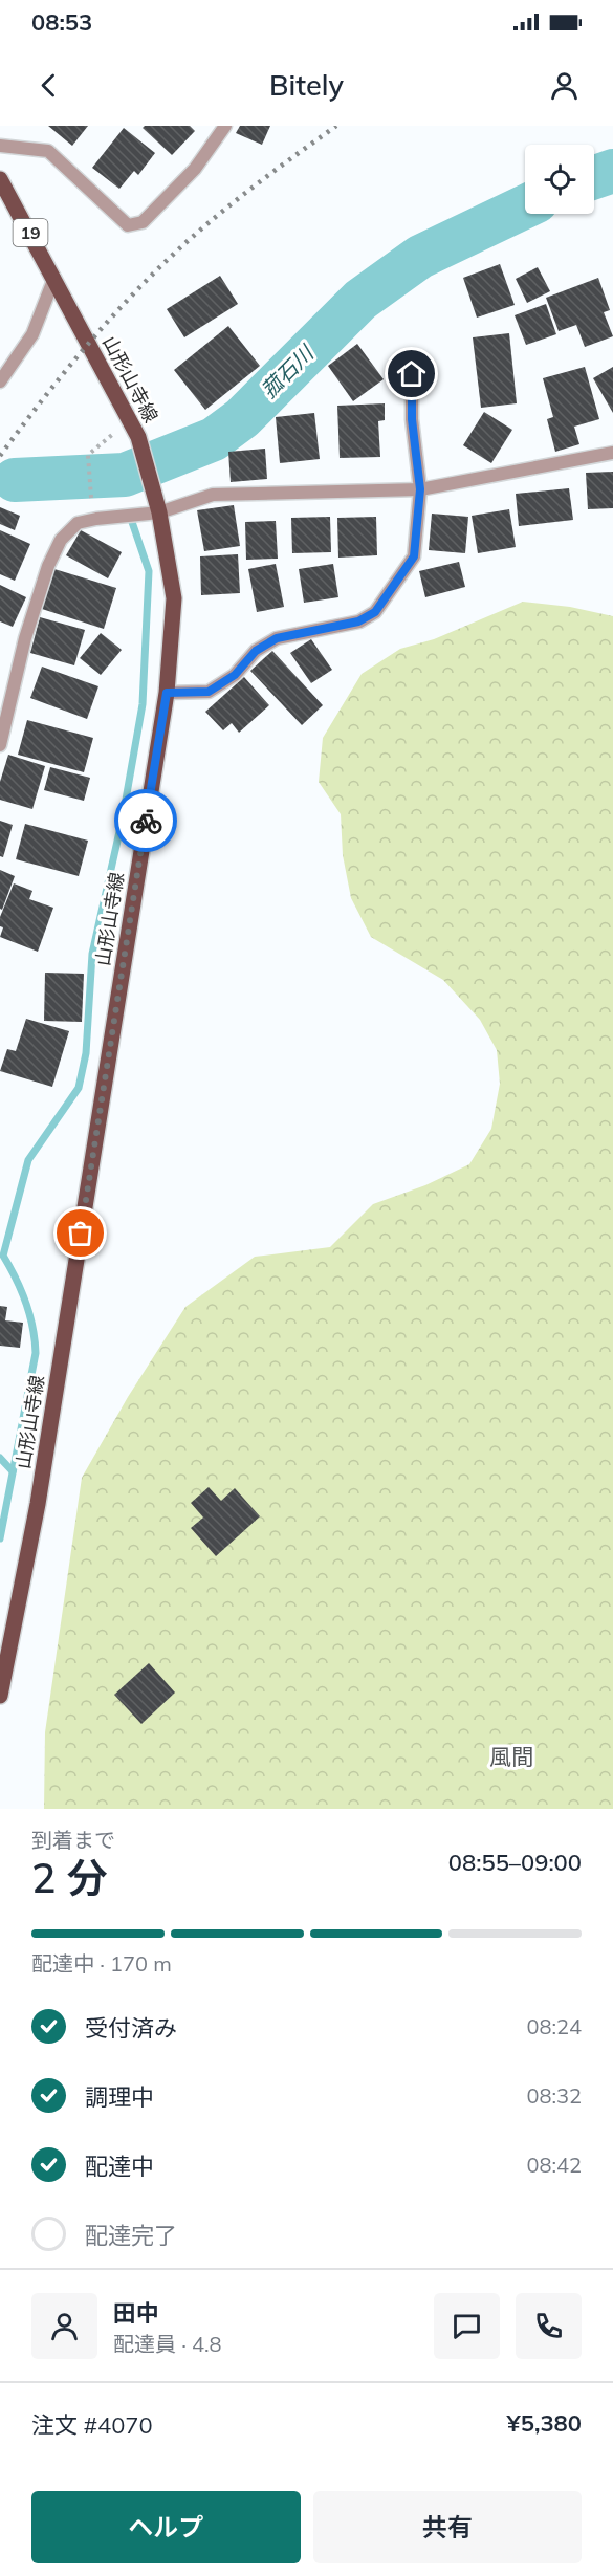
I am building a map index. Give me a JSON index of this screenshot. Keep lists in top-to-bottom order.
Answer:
{
  "streets": {
    "main road": ["19", "山形山寺線"]
  },
  "districts": ["風間"],
  "water": ["菰石川"],
  "page": {
    "status": "08:53",
    "header": "Bitely",
    "heading": ["2 分", "到着まで", "08:55–09:00"],
    "panel": [
      "田中",
      "配達員 · 4.8",
      "注文 #4070",
      "¥5,380"
    ],
    "bar": "配達中 · 170 m",
    "list": [
      ["受付済み", "08:24"],
      ["調理中", "08:32"],
      ["配達中", "08:42"],
      "配達完了"
    ],
    "buttons": ["ヘルプ", "共有"]
  }
}
